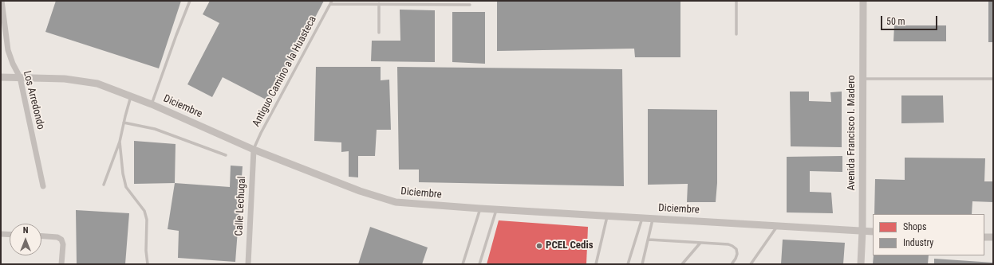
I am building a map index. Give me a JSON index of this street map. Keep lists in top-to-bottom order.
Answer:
{
  "streets": {
    "street": [
      "Los Arredondo",
      "Diciembre",
      "Avenida Francisco I. Madero",
      "Calle Lechugal"
    ],
    "lane": ["Antiguo Camino a la Huasteca"]
  },
  "crossings": [
    ["Antiguo Camino a la Huasteca", "Diciembre"],
    ["Antiguo Camino a la Huasteca", "Calle Lechugal"],
    ["Los Arredondo", "Diciembre"],
    ["Diciembre", "Avenida Francisco I. Madero"],
    ["Diciembre", "Calle Lechugal"]
  ],
  "places": ["PCEL Cedis"],
  "legend": ["Shops", "Industry"],
  "scale_bar": "50 m",
  "north": "top"
}
